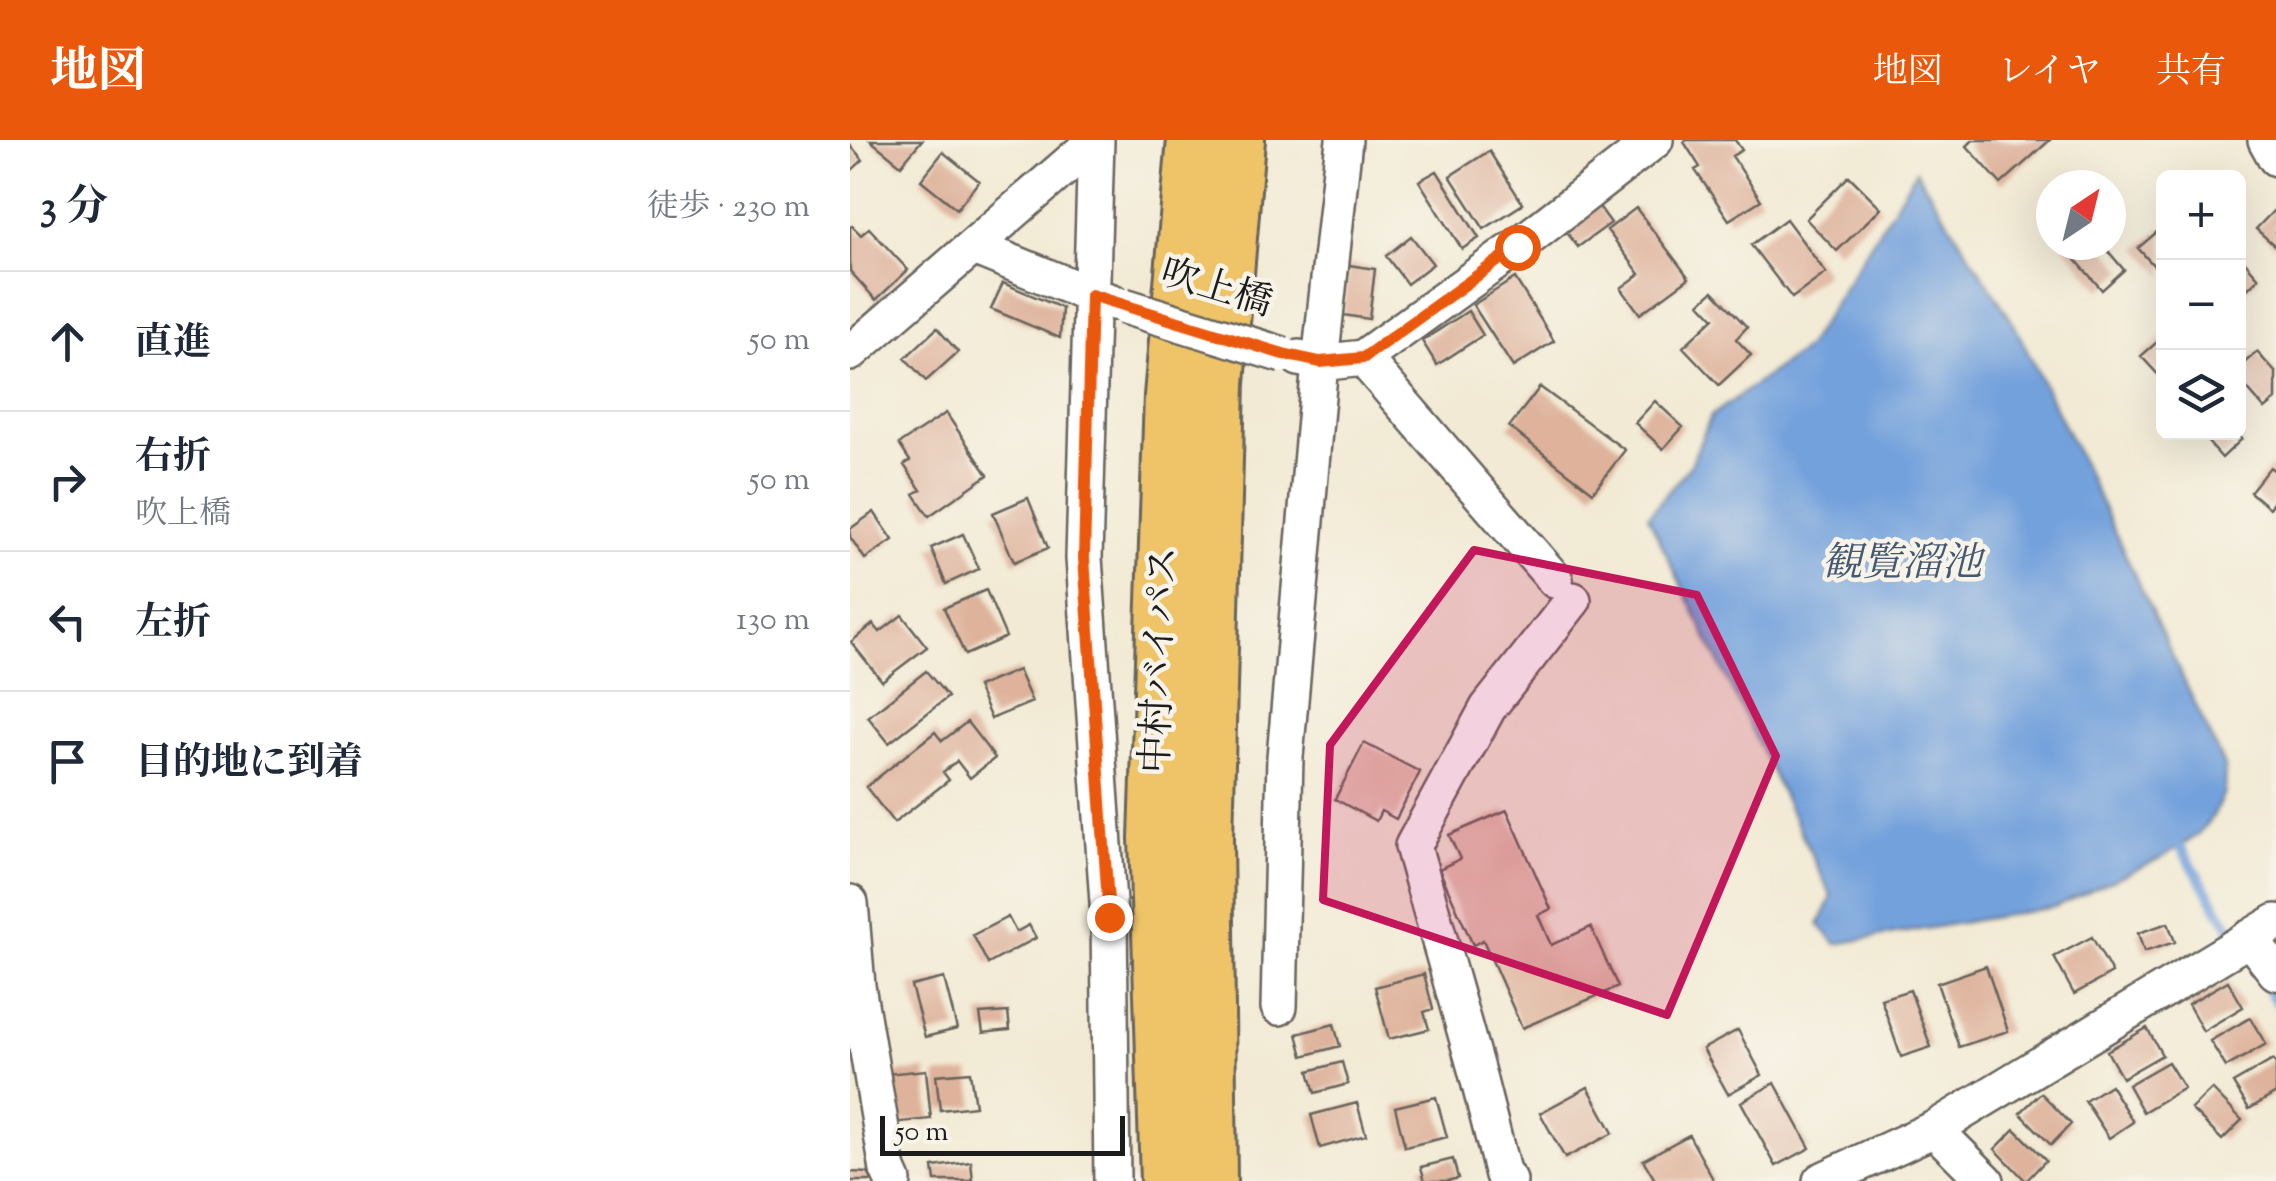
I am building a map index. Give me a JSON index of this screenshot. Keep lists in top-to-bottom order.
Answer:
{
  "streets": {
    "highway": ["中村バイパス"],
    "street": ["吹上橋"]
  },
  "water": ["観覧溜池"],
  "scale_bar": "50 m",
  "north": "top right",
  "page": {
    "header": "地図",
    "nav": ["地図", "レイヤ", "共有"],
    "heading": ["3 分", "徒歩 · 230 m"],
    "map_buttons": ["+", "−"],
    "list": [
      ["直進", "50 m"],
      ["右折", "吹上橋", "50 m"],
      ["左折", "130 m"],
      "目的地に到着"
    ],
    "scale": "50 m"
  }
}
